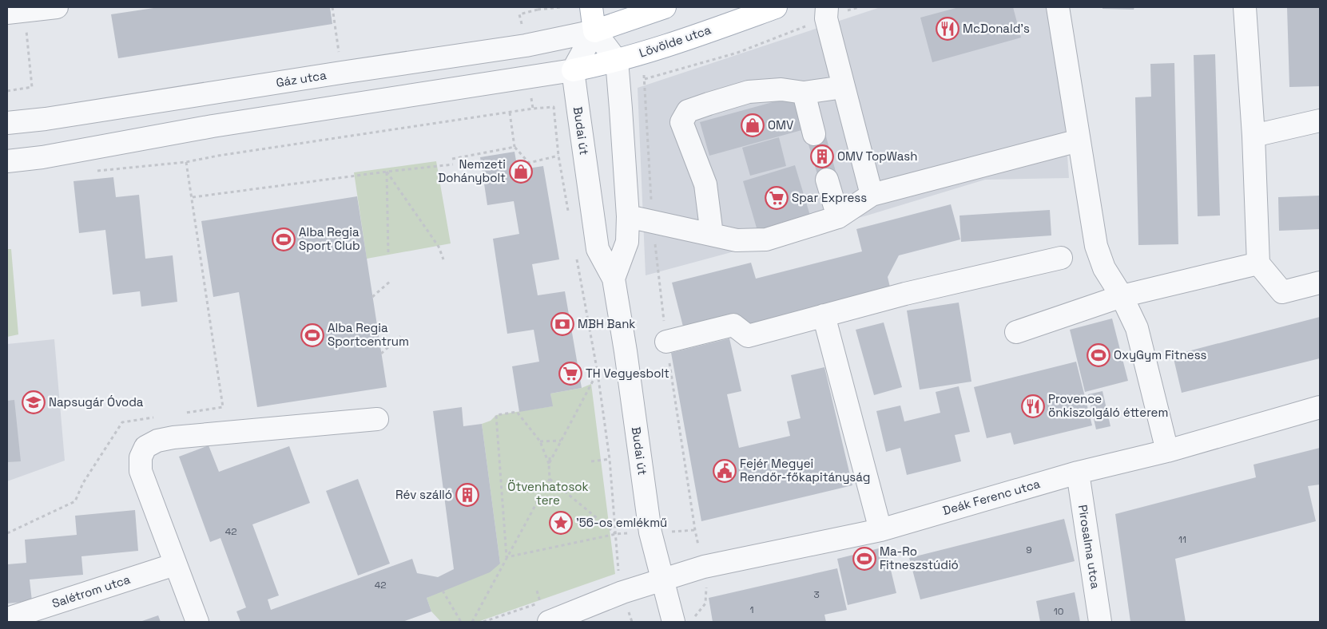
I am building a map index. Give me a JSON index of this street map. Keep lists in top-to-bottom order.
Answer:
{
  "streets": {
    "main road": ["Lövölde utca"],
    "street": [
      "Gáz utca",
      "Budai út",
      "Deák Ferenc utca",
      "Pirosalma utca",
      "Salétrom utca"
    ]
  },
  "crossings": [
    ["Lövölde utca", "Budai út"],
    ["Budai út", "Deák Ferenc utca"],
    ["Deák Ferenc utca", "Pirosalma utca"]
  ],
  "parks": ["Ötvenhatosok tere"],
  "places": {
    "restaurant": ["McDonald's", "Provence önkiszolgáló étterem"],
    "shop": ["OMV", "Nemzeti Dohánybolt"],
    "building": ["OMV TopWash", "Rév szálló"],
    "supermarket": ["Spar Express", "TH Vegyesbolt"],
    "sports": [
      "Alba Regia Sport Club",
      "Alba Regia Sportcentrum",
      "OxyGym Fitness",
      "Ma-Ro Fitneszstúdió"
    ],
    "bank": ["MBH Bank"],
    "school or university": ["Napsugár Óvoda"],
    "public building": ["Fejér Megyei Rendőr-főkapitányság"],
    "place": ["'56-os emlékmű"]
  },
  "house_numbers": [
    "42",
    "11",
    "9",
    "42",
    "3",
    "1",
    "10"
  ]
}
